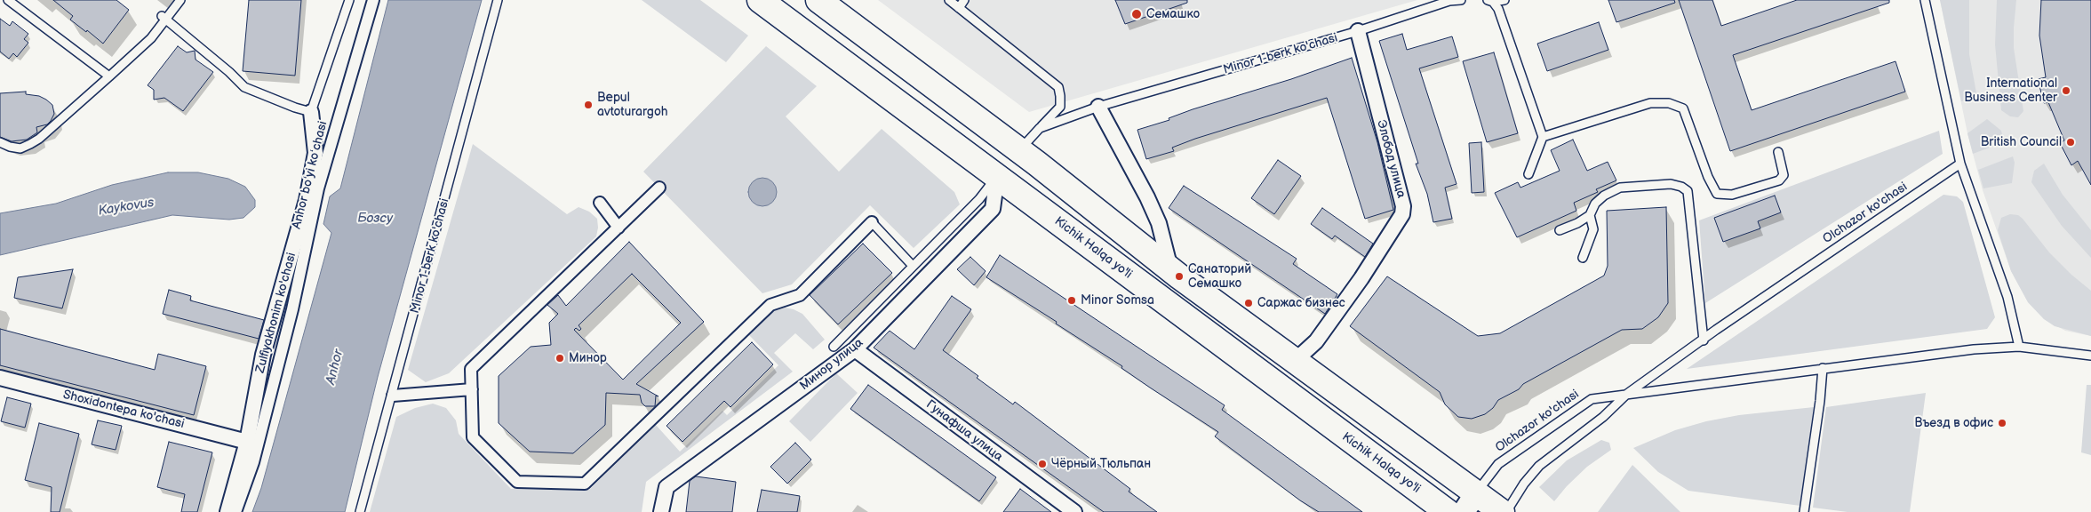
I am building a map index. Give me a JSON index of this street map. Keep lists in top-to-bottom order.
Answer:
{
  "streets": {
    "highway": ["Kichik Halqa yo'li"],
    "street": [
      "Элобод улица",
      "Anhor boʻyi koʻchasi",
      "Zulfiyakhonim ko'chasi",
      "Минор улица",
      "Shoxidontepa ko'chasi",
      "Гунафша улица"
    ],
    "lane": ["Minor 1-berk ko'chasi", "Olchazor ko'chasi"]
  },
  "crossings": [
    ["Minor 1-berk ko'chasi", "Элобод улица"],
    ["Kichik Halqa yo'li", "Минор улица"],
    ["Zulfiyakhonim ko'chasi", "Shoxidontepa ko'chasi"],
    ["Минор улица", "Гунафша улица"]
  ],
  "water": ["Kaykovus", "Бозсу", "Anhor"],
  "places": [
    "Семашко",
    "International Business Center",
    "Bepul avtoturargoh",
    "British Council",
    "Санаторий Семашко",
    "Minor Somsa",
    "Саржас бизнес",
    "Минор",
    "Въезд в офис",
    "Чёрный Тюльпан"
  ]
}
